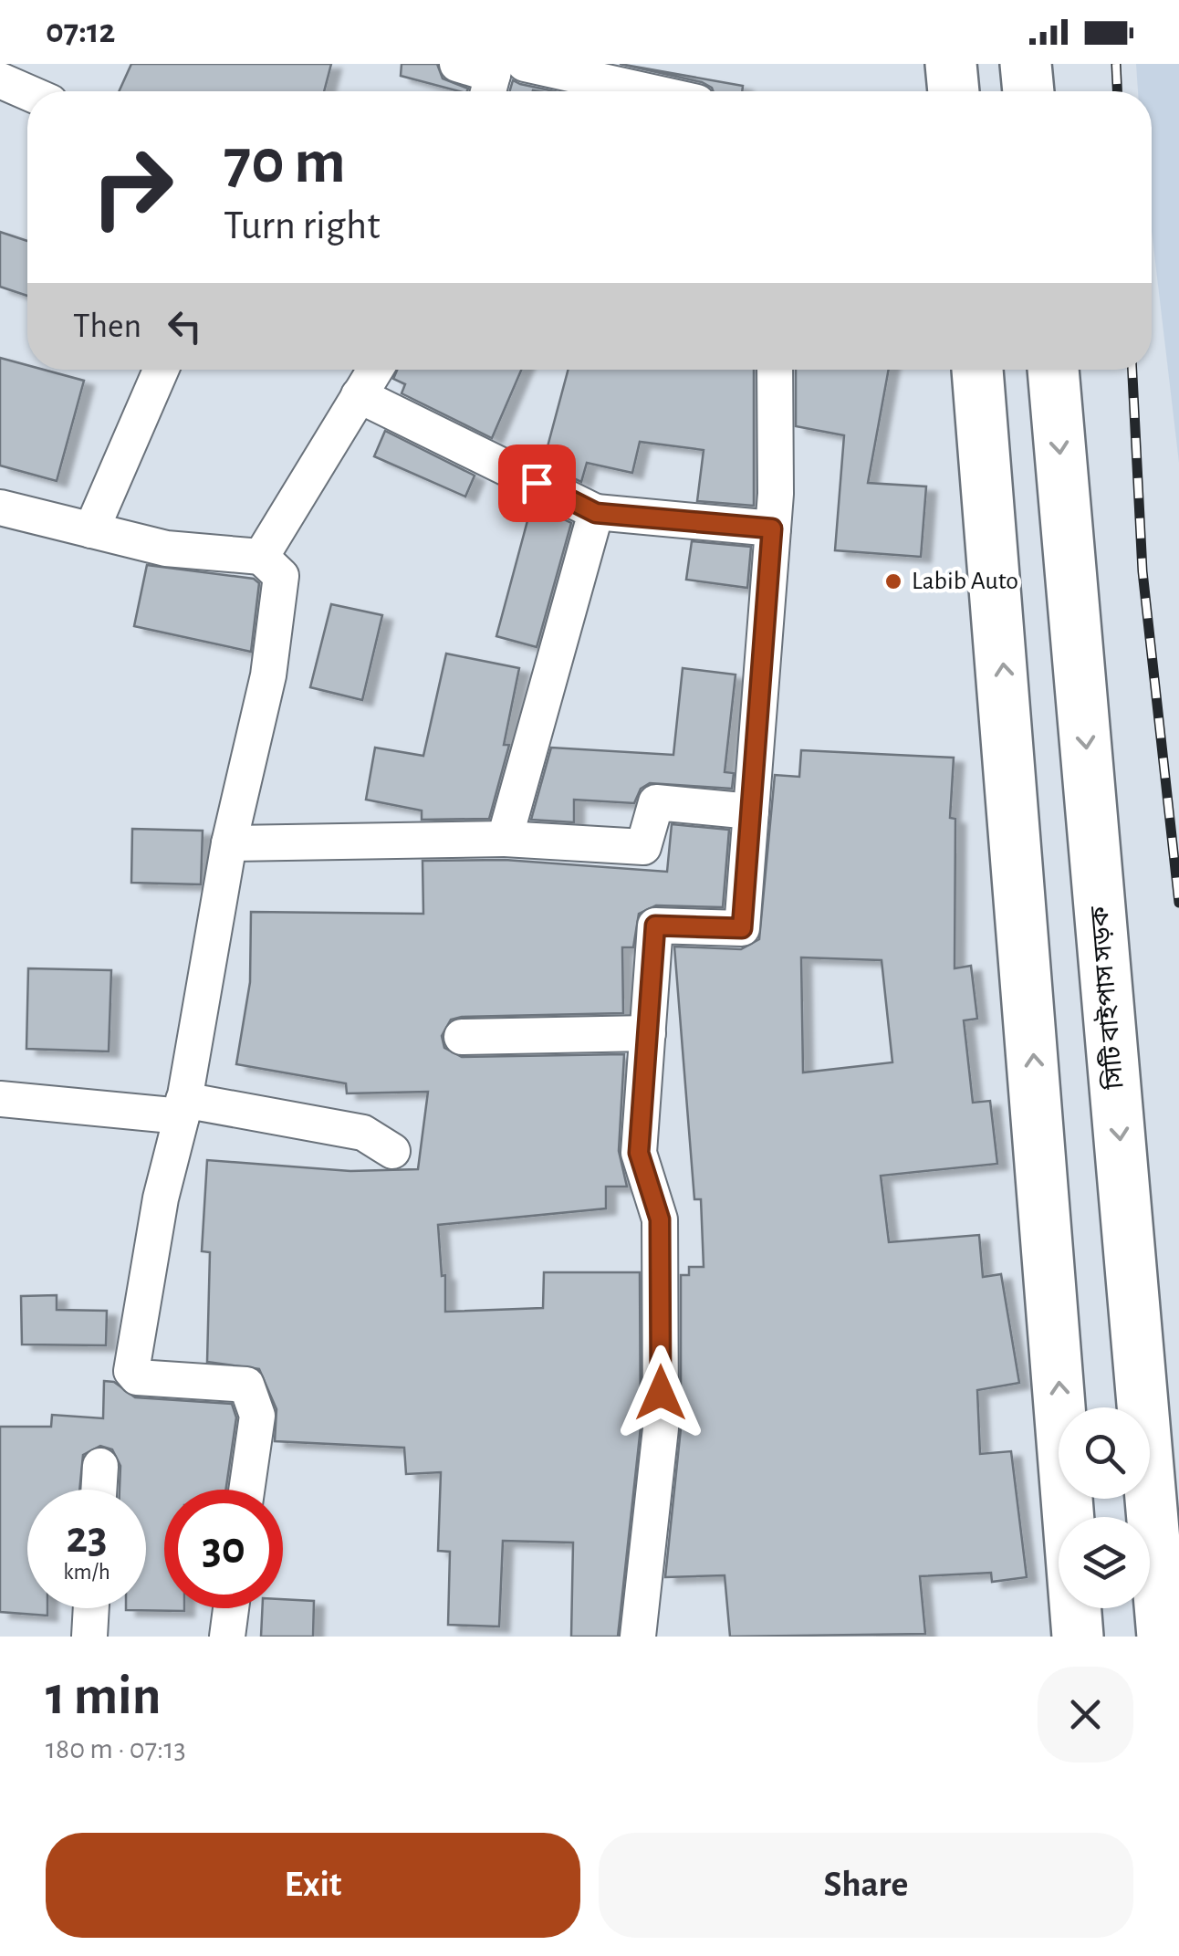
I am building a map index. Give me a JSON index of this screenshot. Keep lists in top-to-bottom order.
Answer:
{
  "streets": {
    "main road": ["সিটি বাইপাস সড়ক"]
  },
  "places": ["Labib Auto"],
  "page": {
    "status": "07:12",
    "turn": ["70 m", "Turn right"],
    "then": "Then",
    "speed": "23 km/h",
    "limit": "30",
    "heading": ["1 min", "180 m · 07:13"],
    "buttons": ["Exit", "Share"]
  }
}
